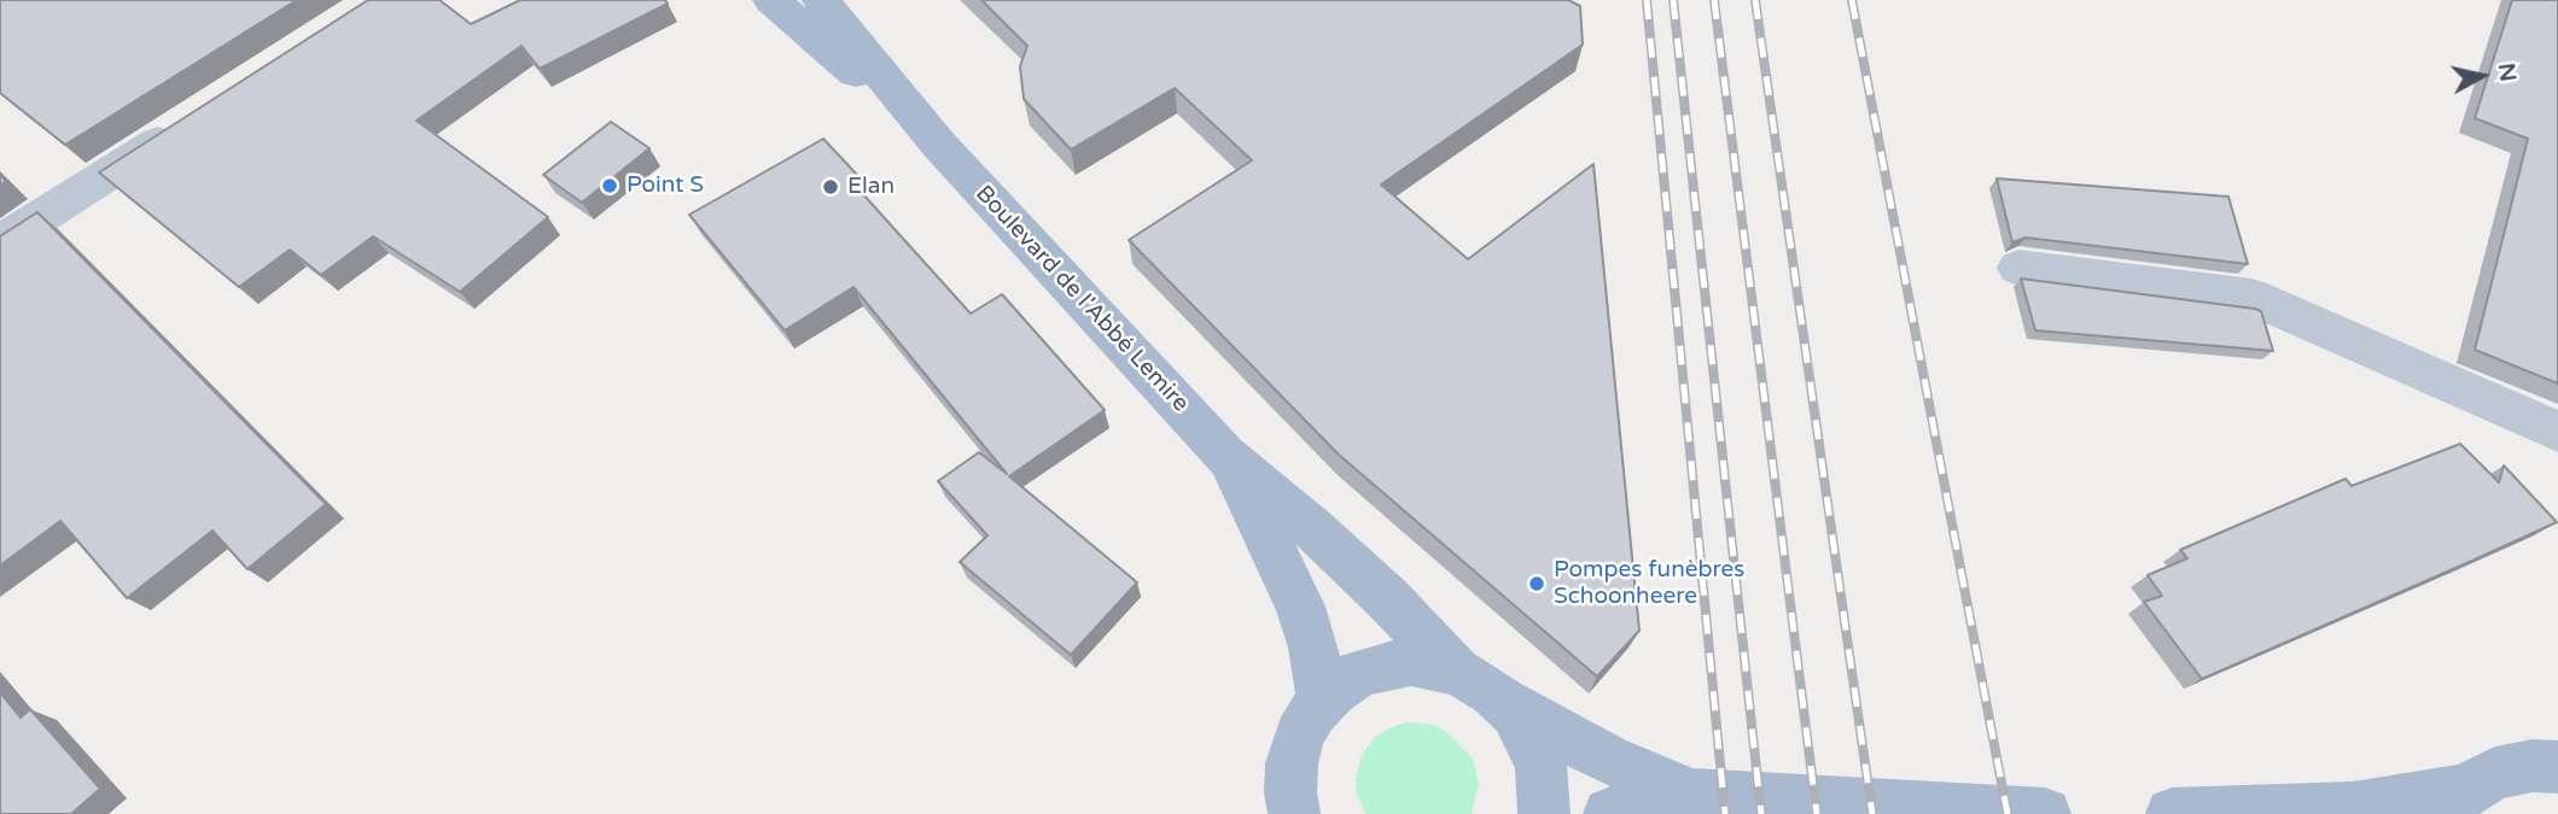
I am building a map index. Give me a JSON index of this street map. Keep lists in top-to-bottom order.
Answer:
{
  "streets": {
    "main road": ["Boulevard de l'Abbé Lemire"]
  },
  "places": ["Point S", "Elan", "Pompes funèbres Schoonheere"],
  "north": "right"
}
